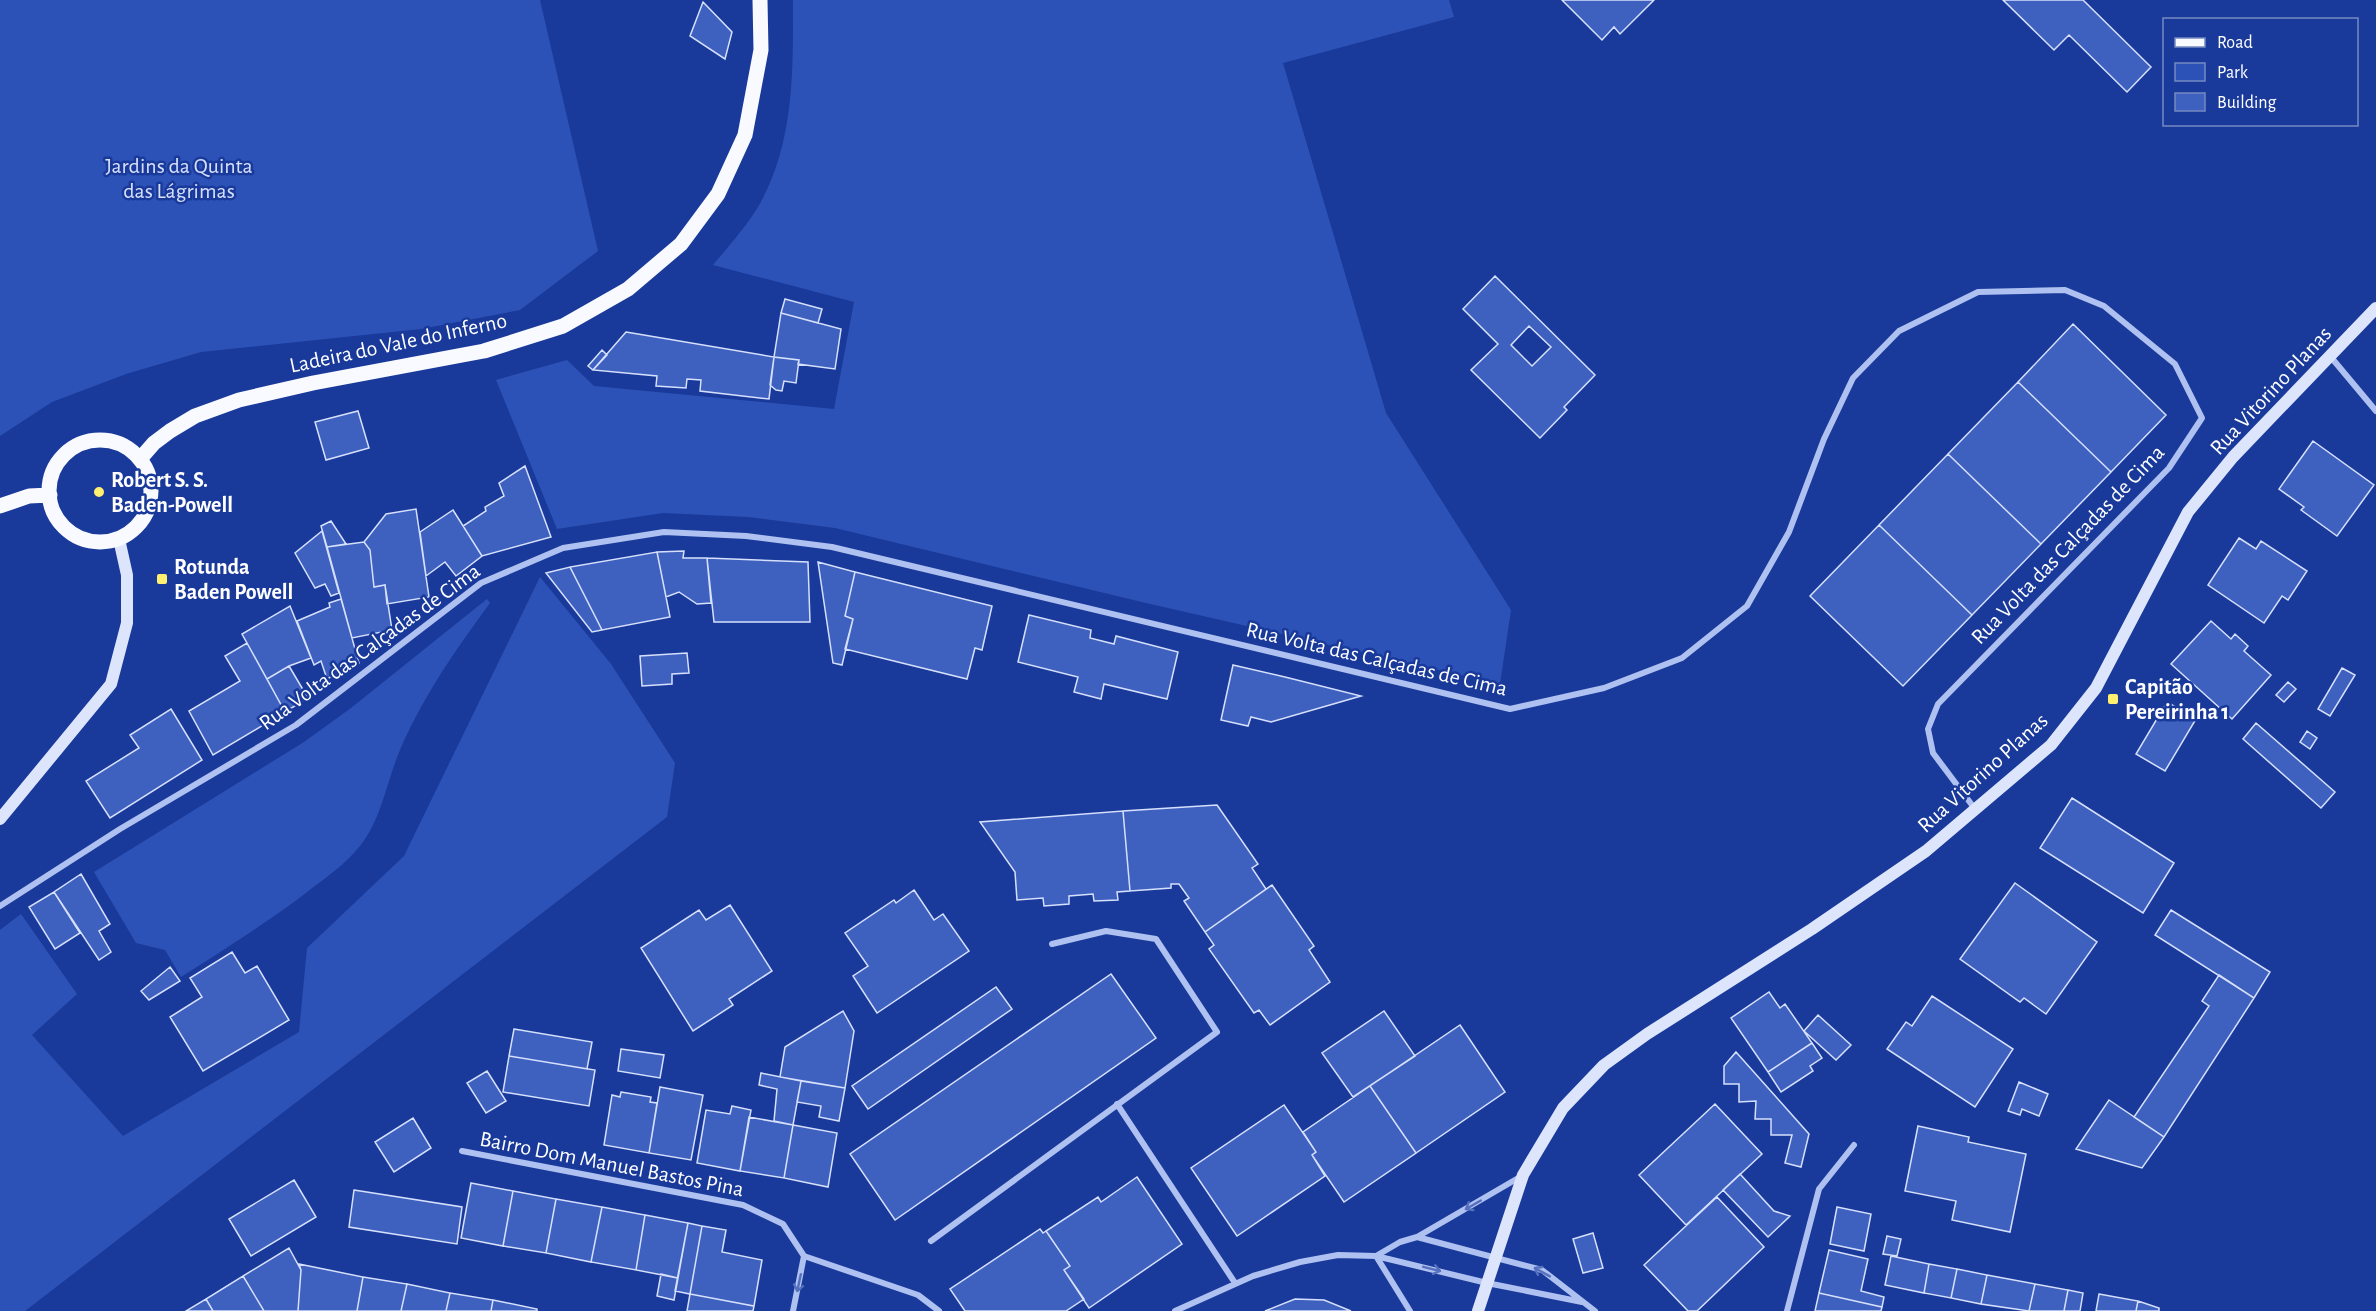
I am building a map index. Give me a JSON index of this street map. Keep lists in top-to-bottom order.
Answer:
{
  "streets": {
    "main road": ["Ladeira do Vale do Inferno"],
    "street": ["Rua Vitorino Planas", "Rua Volta das Calçadas de Cima", "Bairro Dom Manuel Bastos Pina"]
  },
  "crossings": [
    ["Rua Vitorino Planas", "Rua Volta das Calçadas de Cima"]
  ],
  "parks": ["Jardins da Quinta das Lágrimas"],
  "places": {
    "other": ["Robert S. S. Baden-Powell"],
    "transit": ["Rotunda Baden Powell", "Capitão Pereirinha 1"]
  },
  "legend": ["Road", "Park", "Building"]
}
